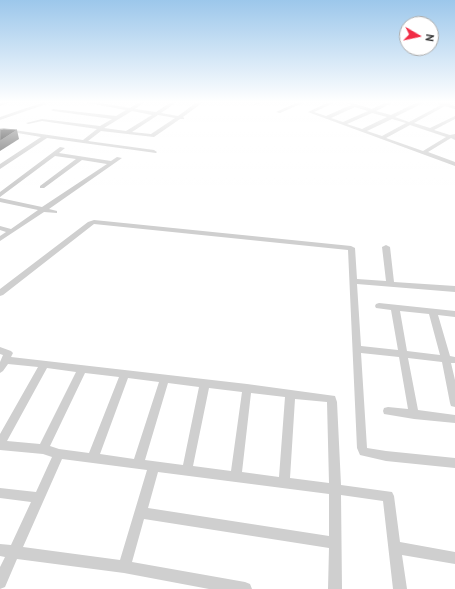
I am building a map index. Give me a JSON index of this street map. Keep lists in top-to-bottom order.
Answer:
{
  "north": "right"
}
